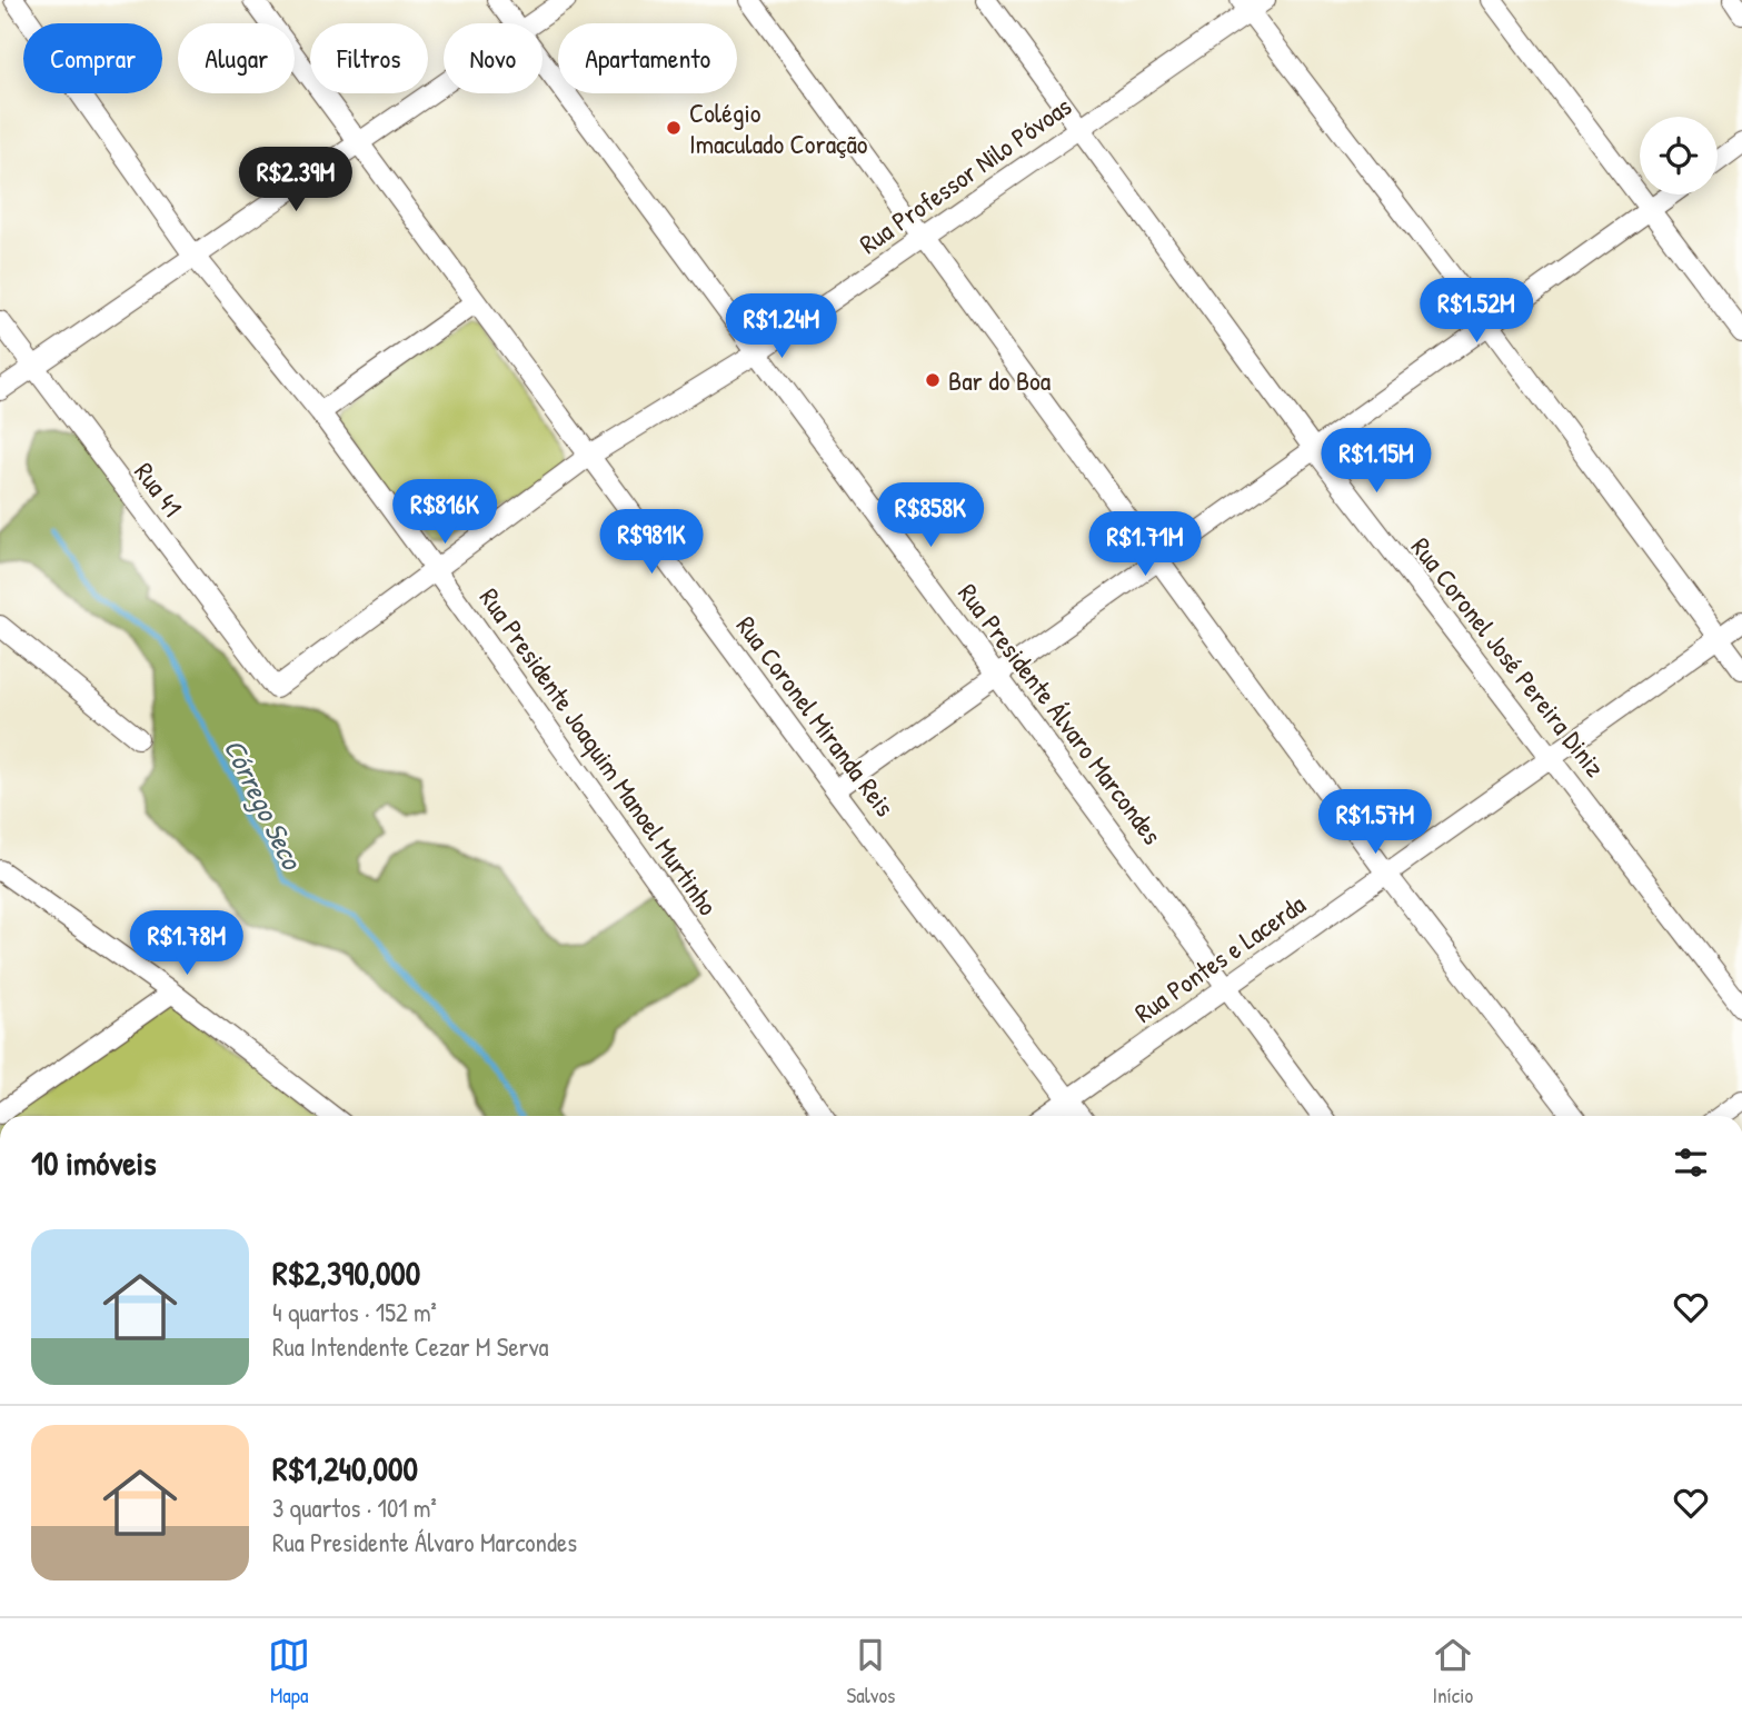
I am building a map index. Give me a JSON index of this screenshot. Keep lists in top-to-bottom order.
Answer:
{
  "streets": {
    "street": [
      "Rua Professor Nilo Póvoas",
      "Rua 41",
      "Rua Coronel José Pereira Diniz",
      "Rua Presidente Álvaro Marcondes",
      "Rua Coronel Miranda Reis",
      "Rua Presidente Joaquim Manoel Murtinho",
      "Rua Pontes e Lacerda"
    ]
  },
  "crossings": [
    ["Rua Professor Nilo Póvoas", "Rua 41"],
    ["Rua Professor Nilo Póvoas", "Rua Coronel José Pereira Diniz"],
    ["Rua Professor Nilo Póvoas", "Rua Presidente Álvaro Marcondes"],
    ["Rua Professor Nilo Póvoas", "Rua Coronel Miranda Reis"],
    ["Rua Professor Nilo Póvoas", "Rua Presidente Joaquim Manoel Murtinho"],
    ["Rua Coronel José Pereira Diniz", "Rua Pontes e Lacerda"],
    ["Rua Presidente Álvaro Marcondes", "Rua Pontes e Lacerda"],
    ["Rua Coronel Miranda Reis", "Rua Pontes e Lacerda"]
  ],
  "water": ["Córrego Seco"],
  "places": ["Colégio Imaculado Coração", "Bar do Boa"],
  "page": {
    "chip": [
      "Comprar",
      "Alugar",
      "Filtros",
      "Novo",
      "Apartamento"
    ],
    "price": [
      "R$2.39M",
      "R$1.52M",
      "R$1.24M",
      "R$1.15M",
      "R$816K",
      "R$858K",
      "R$981K",
      "R$1.71M",
      "R$1.57M",
      "R$1.78M"
    ],
    "heading": "10 imóveis",
    "list": [
      {
        "name": "R$2,390,000",
        "note": "4 quartos · 152 m² · Rua Intendente Cezar M Serva"
      },
      {
        "name": "R$1,240,000",
        "note": "3 quartos · 101 m² · Rua Presidente Álvaro Marcondes"
      }
    ],
    "tabs": ["Mapa", "Salvos", "Início"]
  }
}
